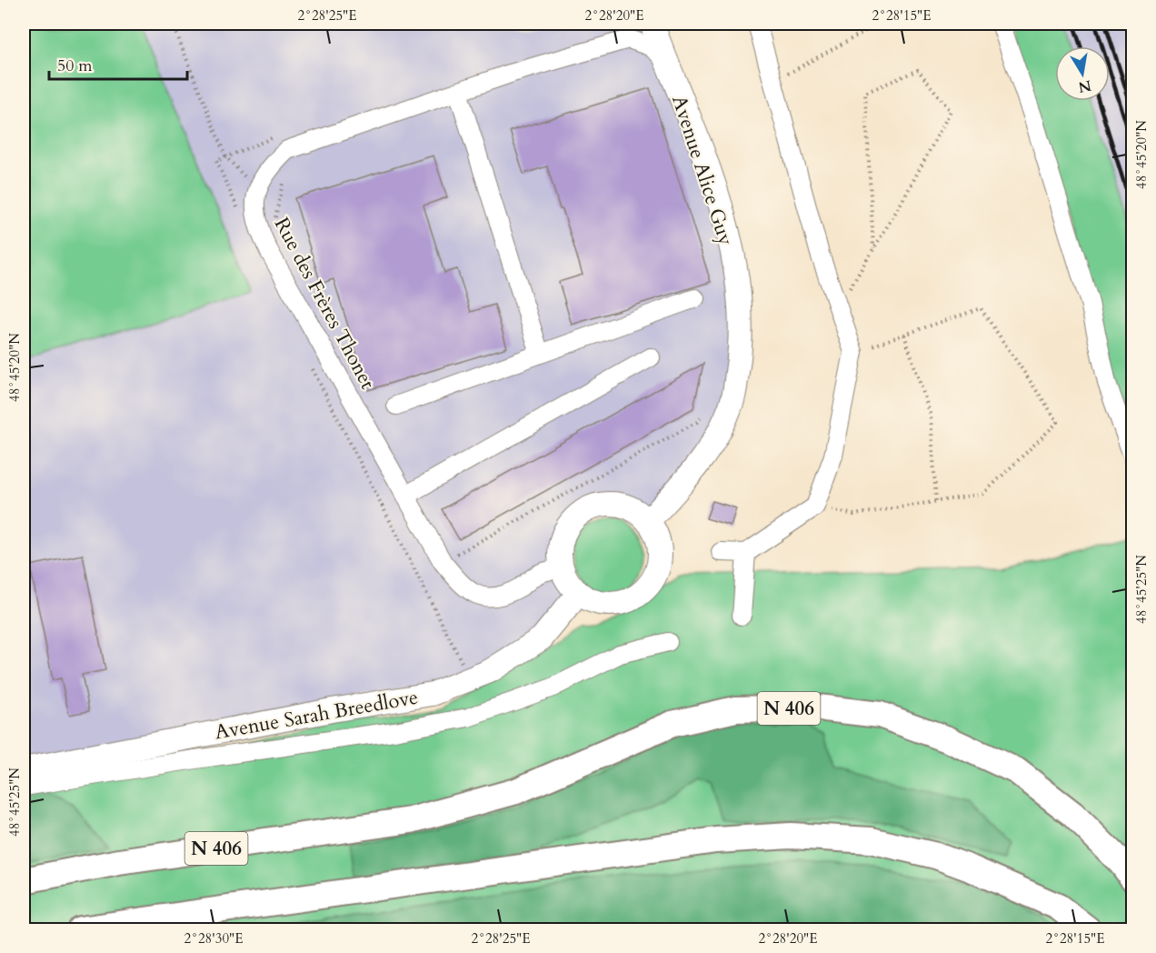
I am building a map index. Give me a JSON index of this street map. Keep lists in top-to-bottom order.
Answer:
{
  "streets": {
    "highway": ["N 406"],
    "main road": ["Avenue Alice Guy", "Avenue Sarah Breedlove"],
    "lane": ["Rue des Frères Thonet"]
  },
  "crossings": [
    ["Avenue Alice Guy", "Rue des Frères Thonet"],
    ["Avenue Alice Guy", "Avenue Sarah Breedlove"],
    ["Rue des Frères Thonet", "Avenue Sarah Breedlove"]
  ],
  "scale_bar": "50 m",
  "north": "bottom",
  "coordinates": [
    "2°28'25\"E",
    "2°28'20\"E",
    "2°28'15\"E",
    "48°45'20\"N",
    "48°45'25\"N",
    "2°28'30\"E"
  ]
}
